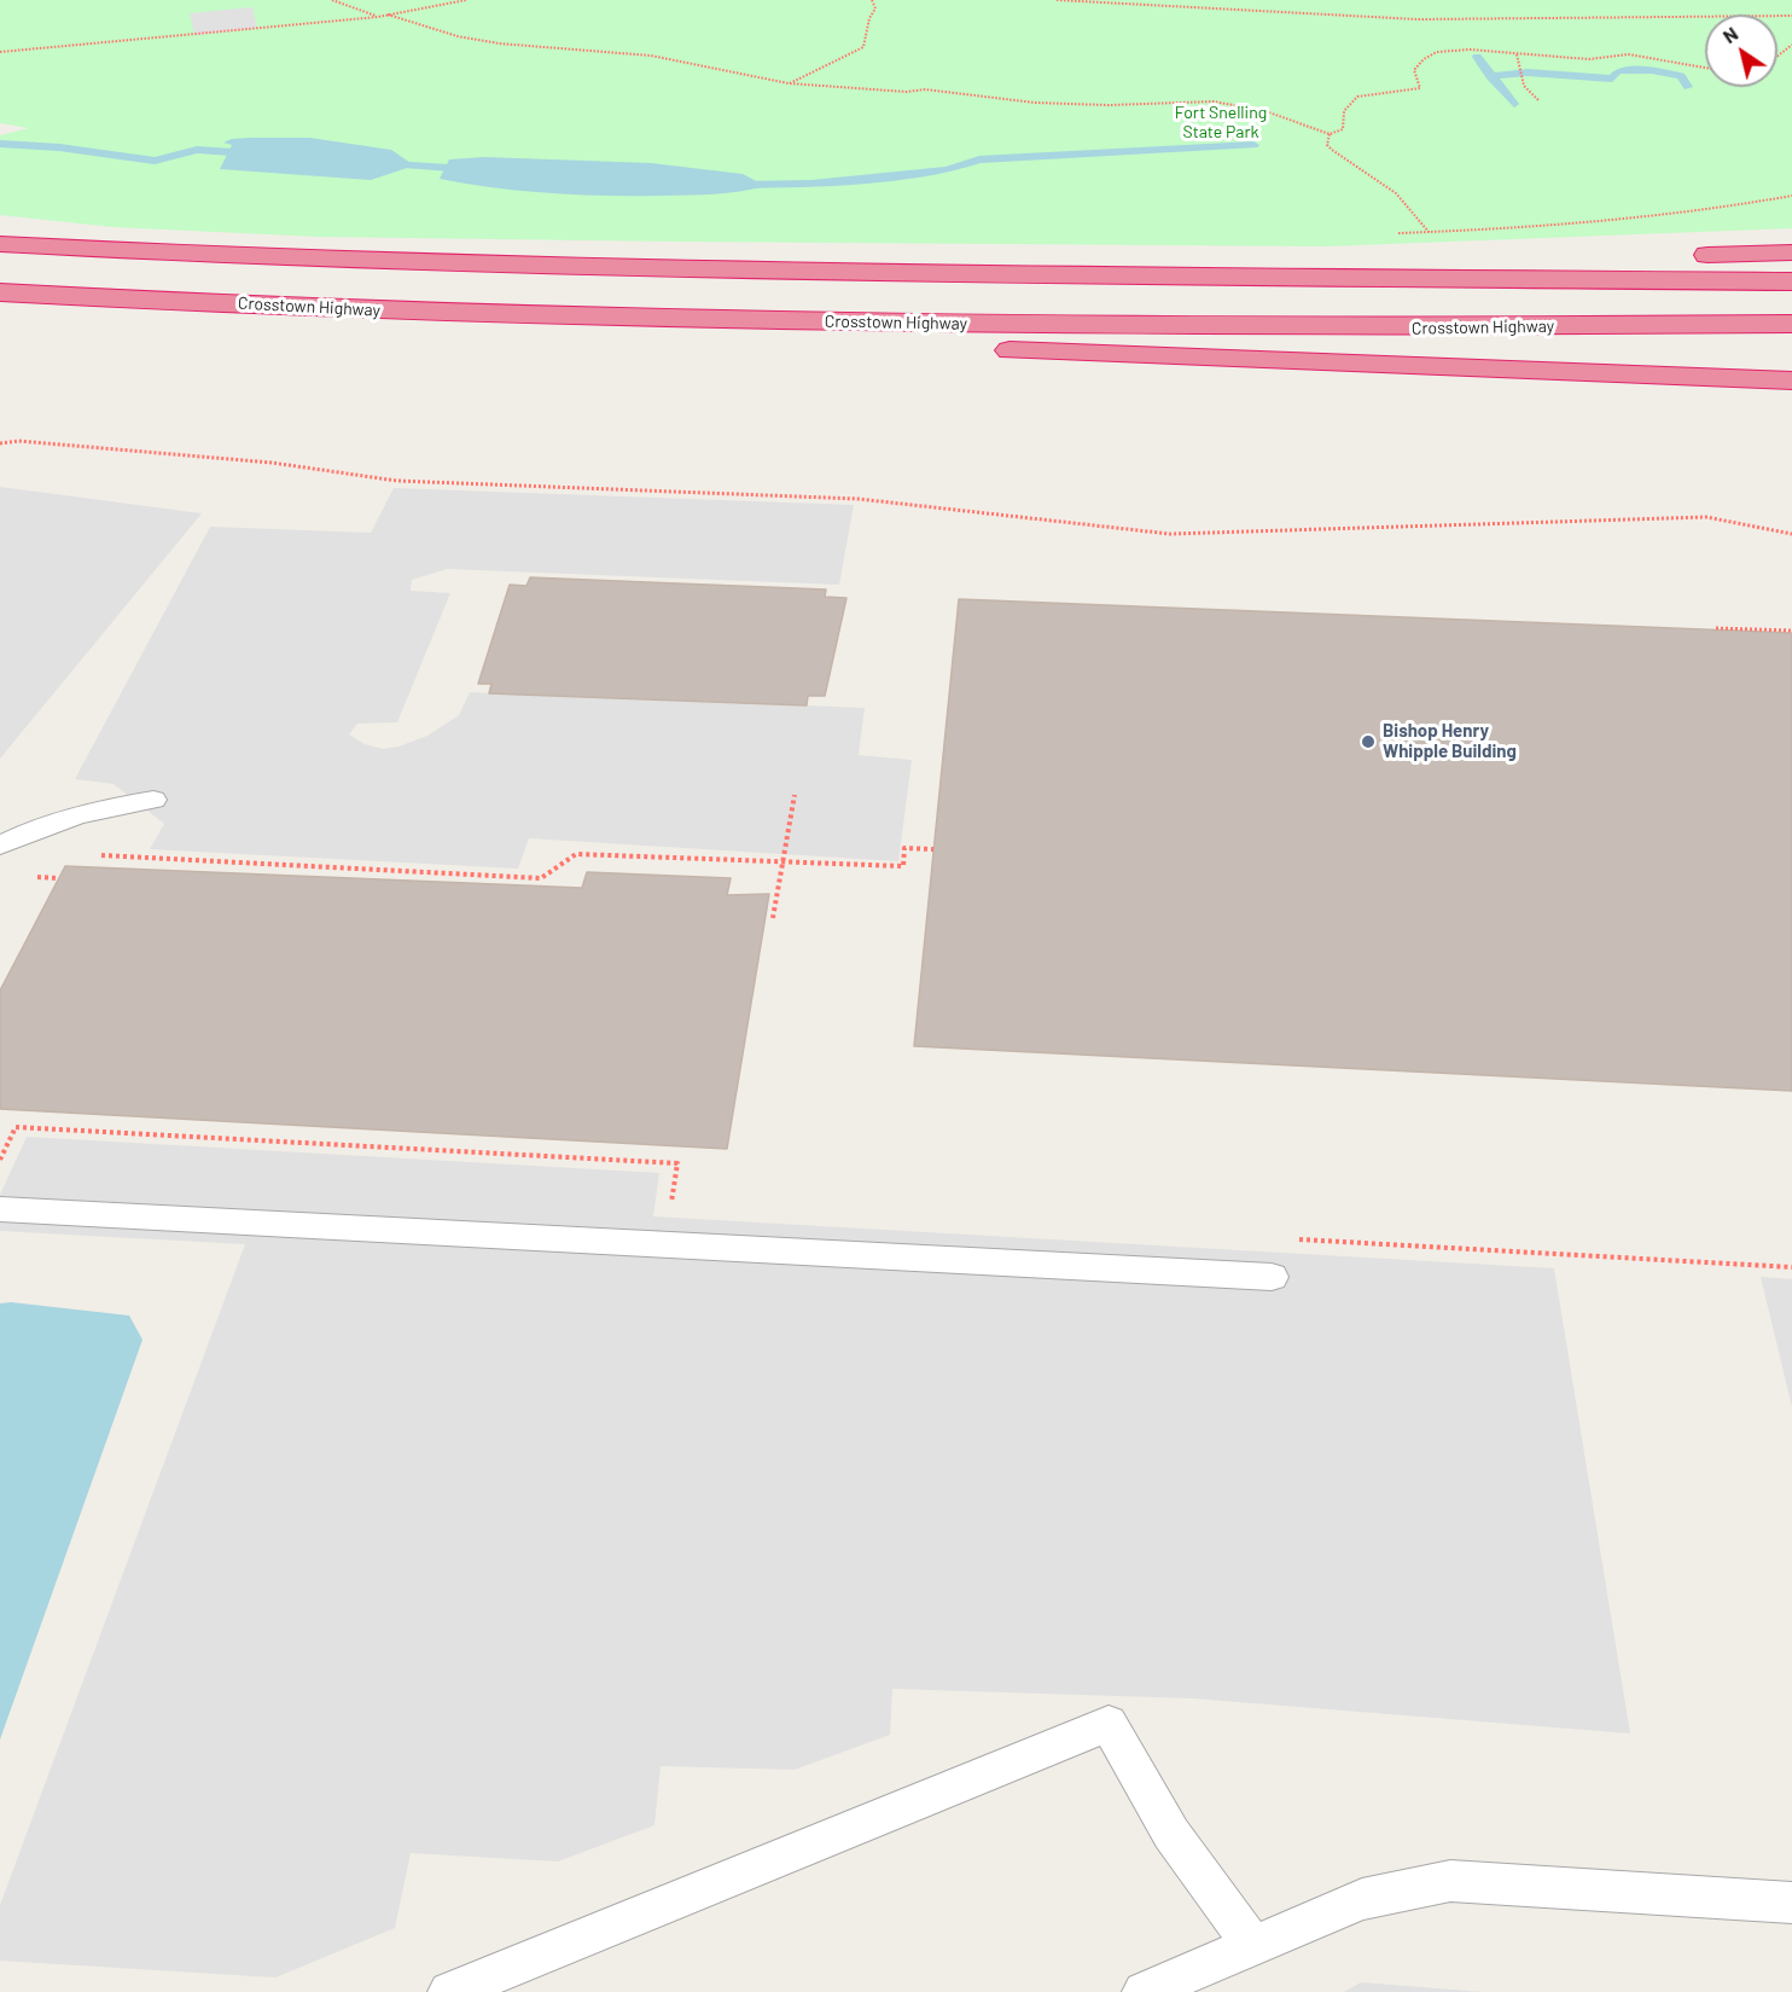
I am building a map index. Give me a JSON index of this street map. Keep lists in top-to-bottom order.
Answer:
{
  "streets": {
    "highway": ["Crosstown Highway"]
  },
  "parks": ["Fort Snelling State Park"],
  "places": ["Bishop Henry Whipple Building"],
  "north": "top left"
}
